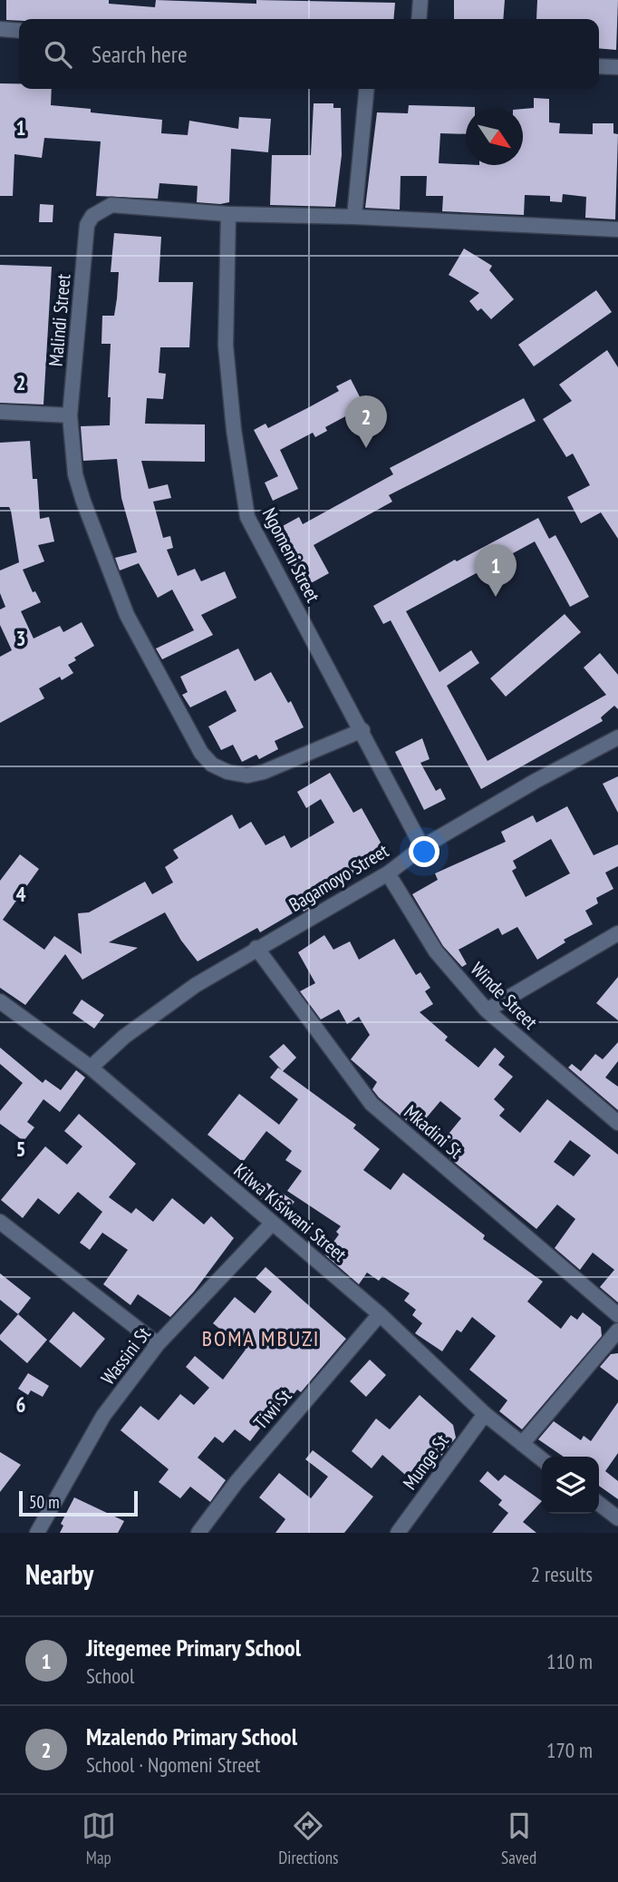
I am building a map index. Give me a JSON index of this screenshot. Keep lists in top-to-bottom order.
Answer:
{
  "streets": {
    "street": [
      "Malindi Street",
      "Ngomeni Street",
      "Bagamoyo Street",
      "Winde Street",
      "Mkadini St",
      "Kilwa Kisiwani Street",
      "Wassini St",
      "Tiwi St",
      "Munge St"
    ]
  },
  "crossings": [
    ["Malindi Street", "Ngomeni Street"],
    ["Ngomeni Street", "Bagamoyo Street"],
    ["Bagamoyo Street", "Winde Street"],
    ["Bagamoyo Street", "Mkadini St"],
    ["Bagamoyo Street", "Kilwa Kisiwani Street"],
    ["Kilwa Kisiwani Street", "Wassini St"],
    ["Kilwa Kisiwani Street", "Tiwi St"],
    ["Kilwa Kisiwani Street", "Munge St"]
  ],
  "districts": ["BOMA MBUZI"],
  "scale_bar": "50 m",
  "north": "bottom right",
  "page": {
    "search": "Search here",
    "pins": ["2", "1"],
    "scale": "50 m",
    "heading": ["Nearby", "2 results"],
    "list": [
      {
        "mark": "1",
        "name": "Jitegemee Primary School",
        "note": "School",
        "value": "110 m"
      },
      {
        "mark": "2",
        "name": "Mzalendo Primary School",
        "note": "School · Ngomeni Street",
        "value": "170 m"
      }
    ],
    "nav": ["Map", "Directions", "Saved"]
  },
  "grid": {
    "rows": [
      "1",
      "2",
      "3",
      "4",
      "5",
      "6"
    ]
  }
}
